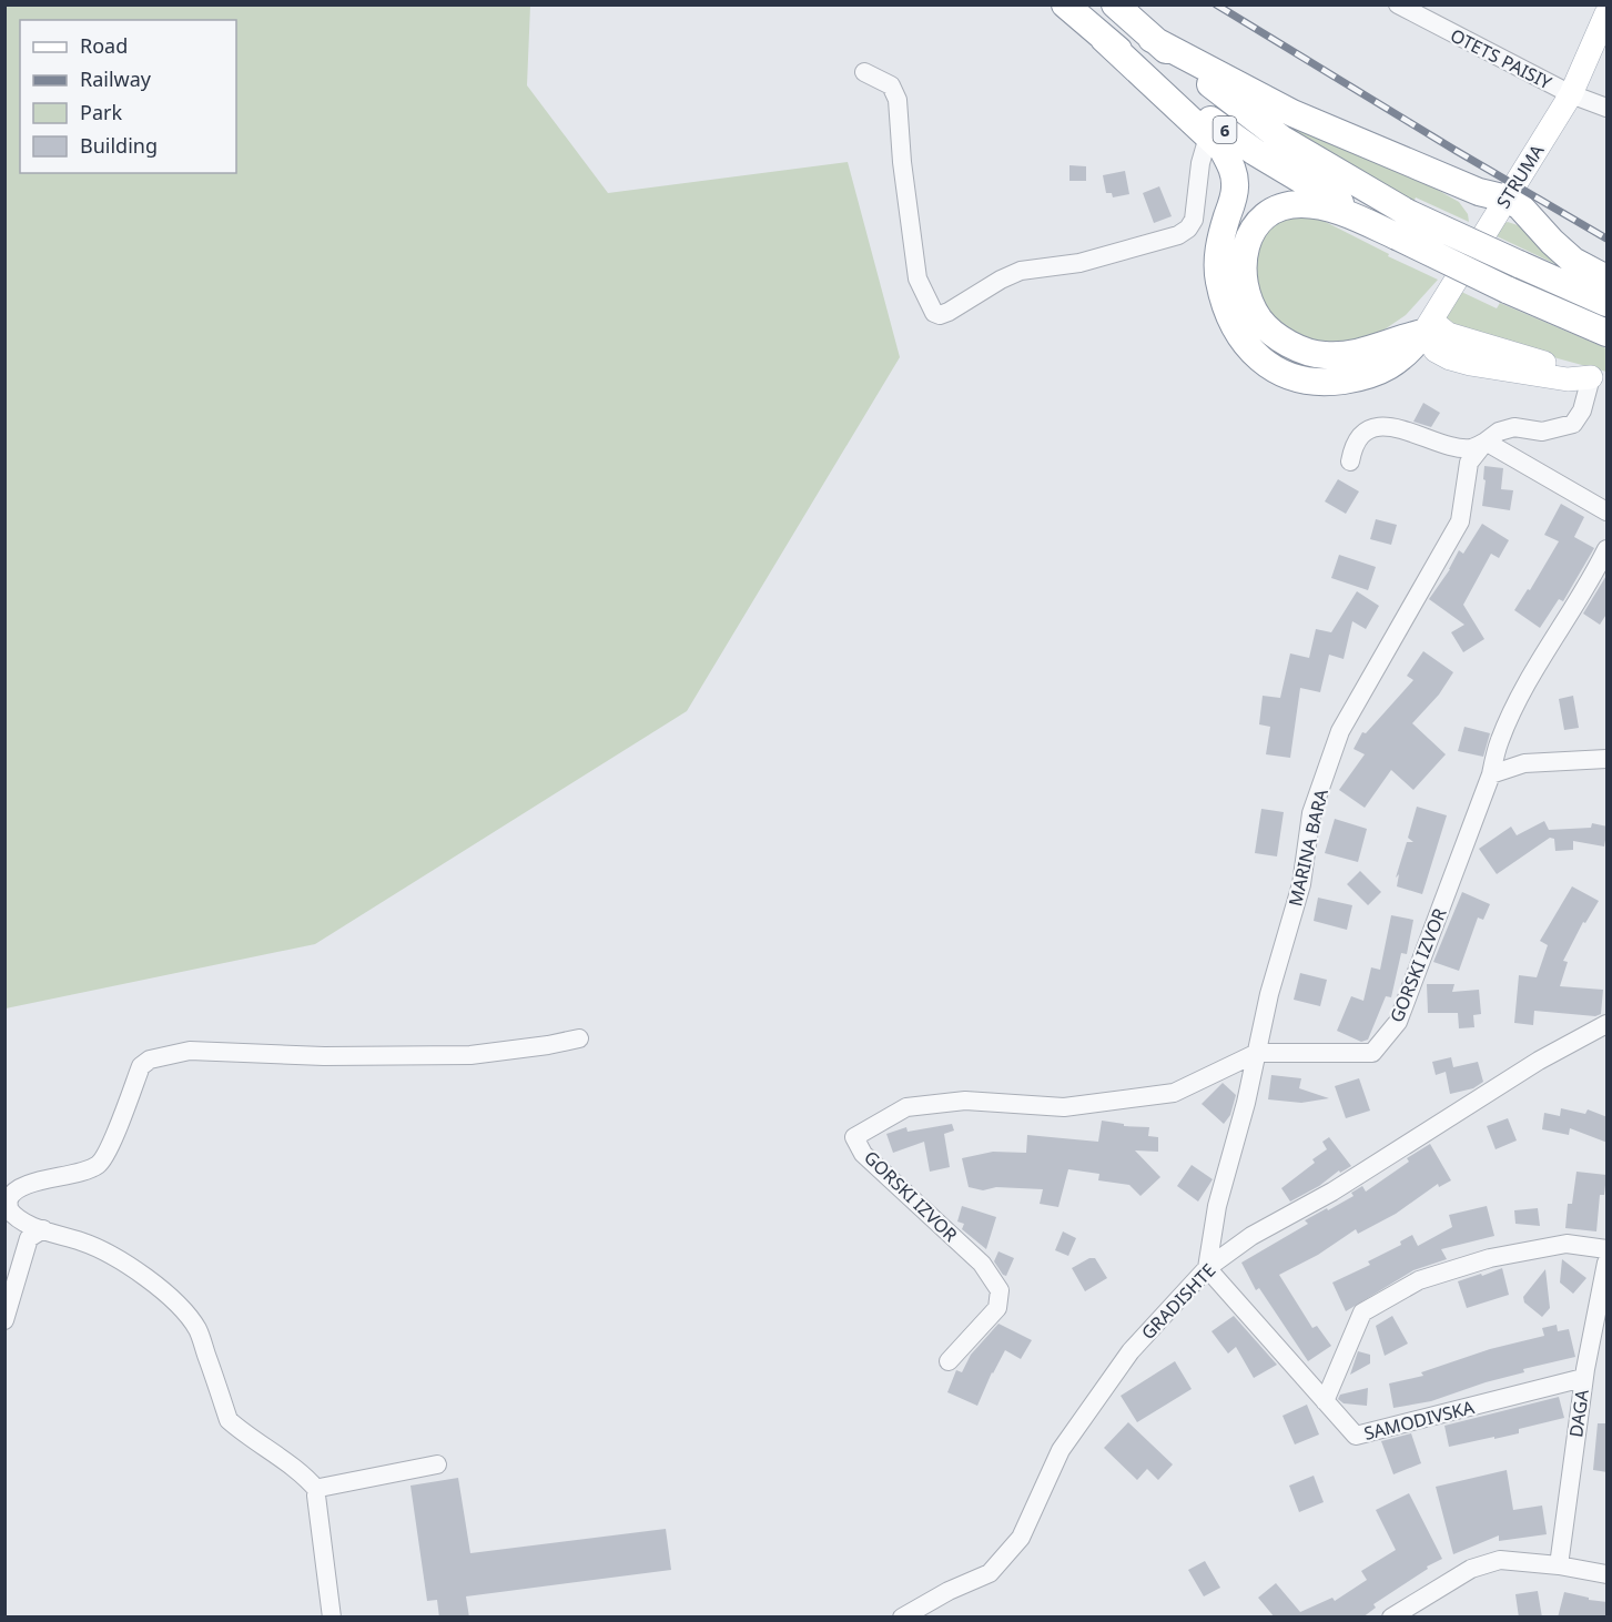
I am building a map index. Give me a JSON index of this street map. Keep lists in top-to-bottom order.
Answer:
{
  "streets": {
    "highway": ["6"],
    "main road": ["STRUMA"],
    "street": [
      "OTETS PAISIY",
      "MARINA BARA",
      "GORSKI IZVOR",
      "GRADISHTE",
      "DAGA",
      "SAMODIVSKA"
    ]
  },
  "crossings": [
    ["OTETS PAISIY", "STRUMA"],
    ["MARINA BARA", "GORSKI IZVOR"],
    ["MARINA BARA", "GRADISHTE"],
    ["MARINA BARA", "SAMODIVSKA"],
    ["GRADISHTE", "SAMODIVSKA"],
    ["DAGA", "SAMODIVSKA"]
  ],
  "legend": [
    "Road",
    "Railway",
    "Park",
    "Building"
  ]
}
